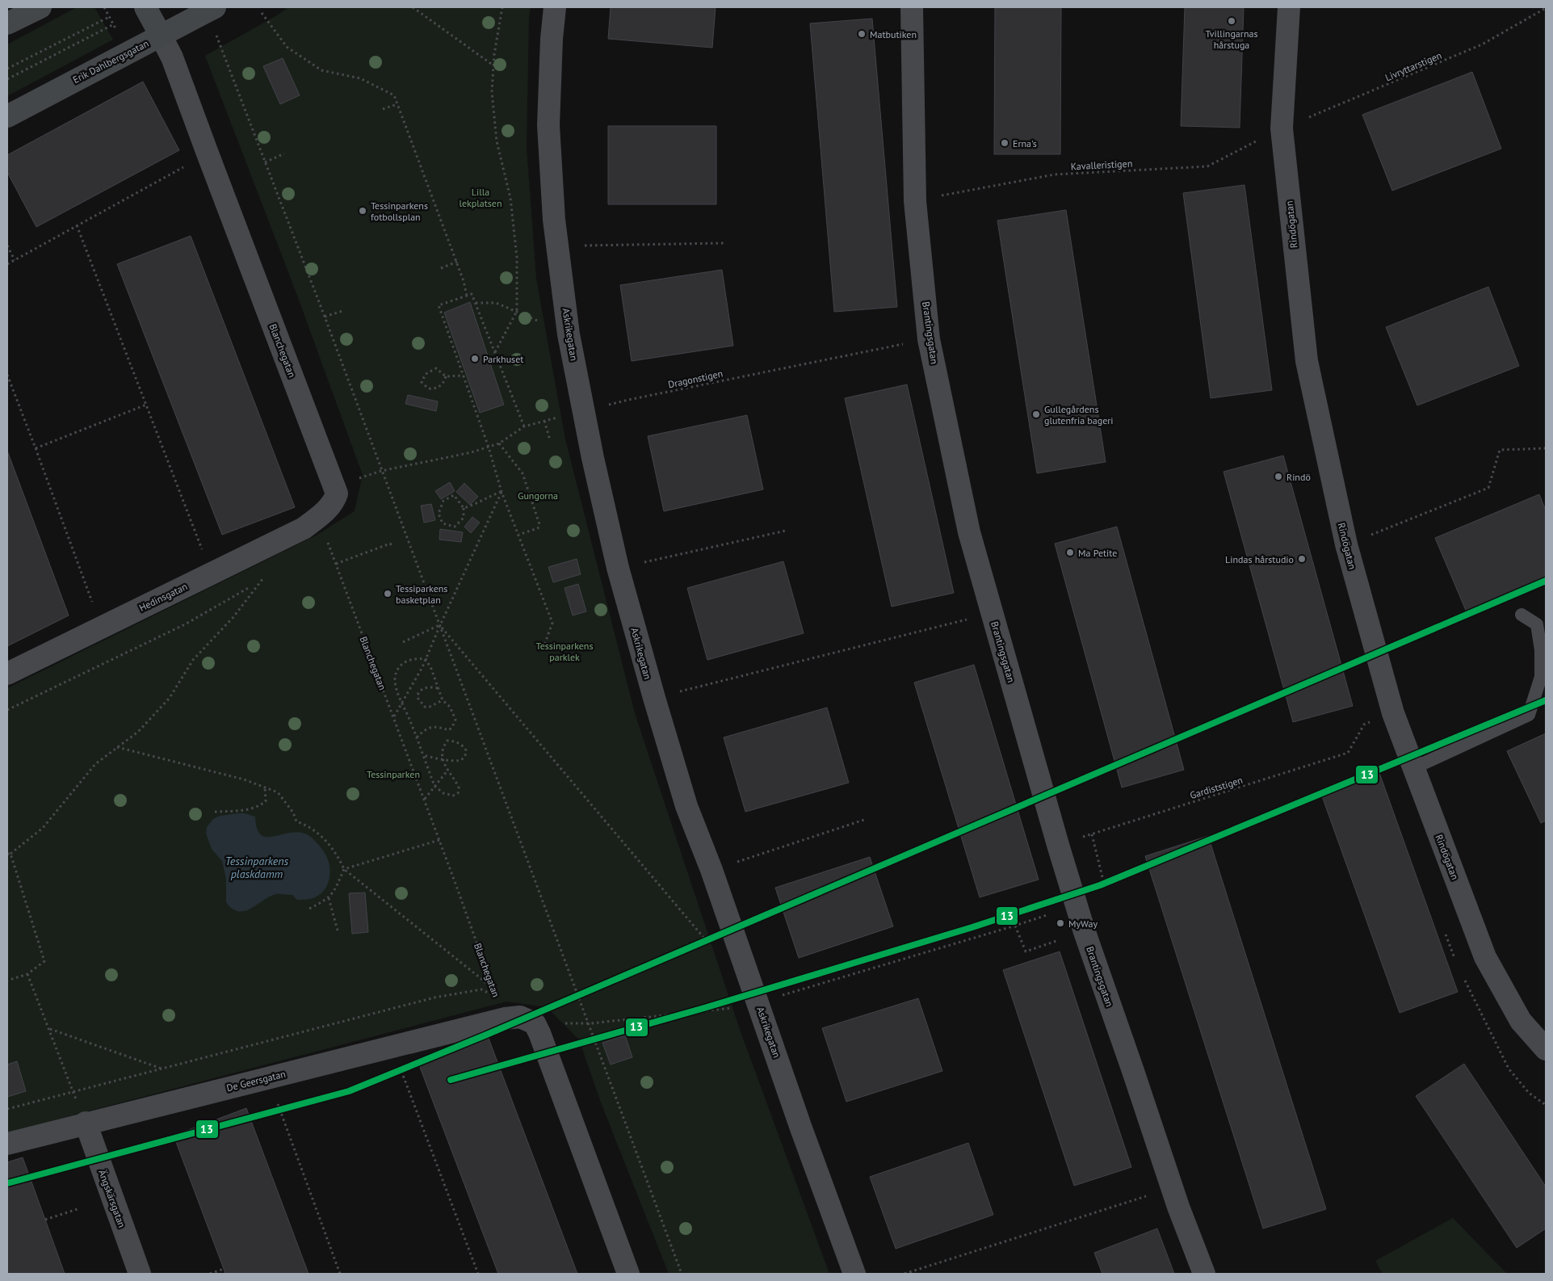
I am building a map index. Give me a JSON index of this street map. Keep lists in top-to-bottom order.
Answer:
{
  "streets": {
    "street": [
      "Erik Dahlbergsgatan",
      "Rindögatan",
      "Brantingsgatan",
      "Askrikegatan",
      "Blanchegatan",
      "Hedinsgatan",
      "De Geersgatan",
      "Ängskärsgatan"
    ],
    "path": [
      "Livryttarstigen",
      "Kavalleristigen",
      "Dragonstigen",
      "Gardiststigen"
    ]
  },
  "crossings": [
    ["Erik Dahlbergsgatan", "Blanchegatan"],
    ["Livryttarstigen", "Kavalleristigen"],
    ["Livryttarstigen", "Rindögatan"],
    ["Kavalleristigen", "Rindögatan"],
    ["Kavalleristigen", "Brantingsgatan"],
    ["Brantingsgatan", "Dragonstigen"],
    ["Brantingsgatan", "Gardiststigen"],
    ["Askrikegatan", "Dragonstigen"],
    ["Blanchegatan", "Hedinsgatan"],
    ["De Geersgatan", "Ängskärsgatan"]
  ],
  "water": ["Tessinparkens plaskdamm"],
  "parks": [
    "Lilla lekplatsen",
    "Gungorna",
    "Tessinparkens parklek",
    "Tessinparken"
  ],
  "places": [
    "Tvillingarnas hårstuga",
    "Matbutiken",
    "Erna's",
    "Tessinparkens fotbollsplan",
    "Parkhuset",
    "Gullegårdens glutenfria bageri",
    "Rindö",
    "Ma Petite",
    "Lindas hårstudio",
    "Tessiparkens basketplan",
    "MyWay"
  ],
  "lines": ["transit line 13"]
}
